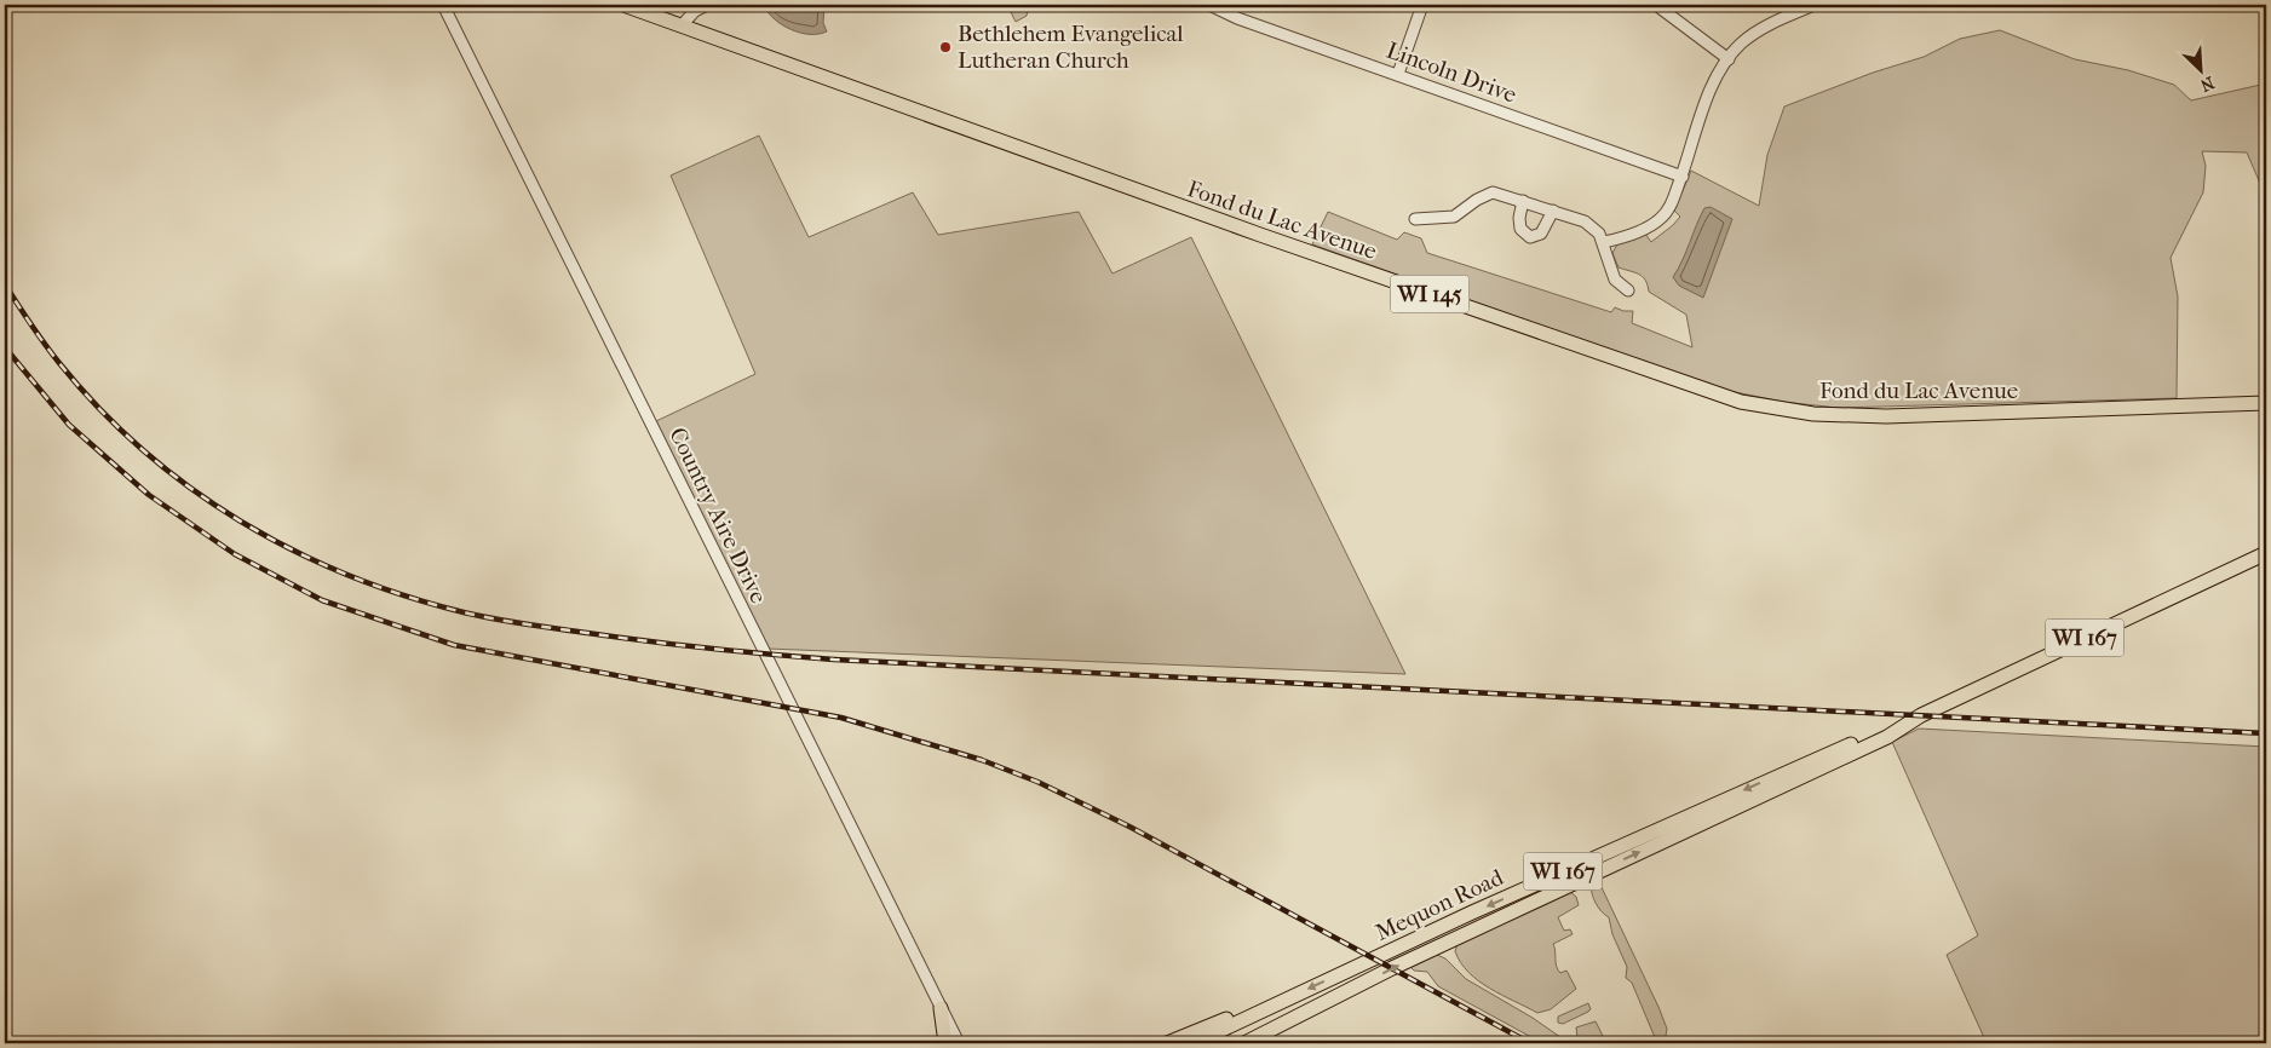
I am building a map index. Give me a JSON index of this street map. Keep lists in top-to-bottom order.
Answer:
{
  "streets": {
    "main road": [
      "Fond du Lac Avenue",
      "WI 145",
      "WI 167",
      "Mequon Road"
    ],
    "street": ["Lincoln Drive", "Country Aire Drive"]
  },
  "places": ["Bethlehem Evangelical Lutheran Church"],
  "north": "bottom right"
}
